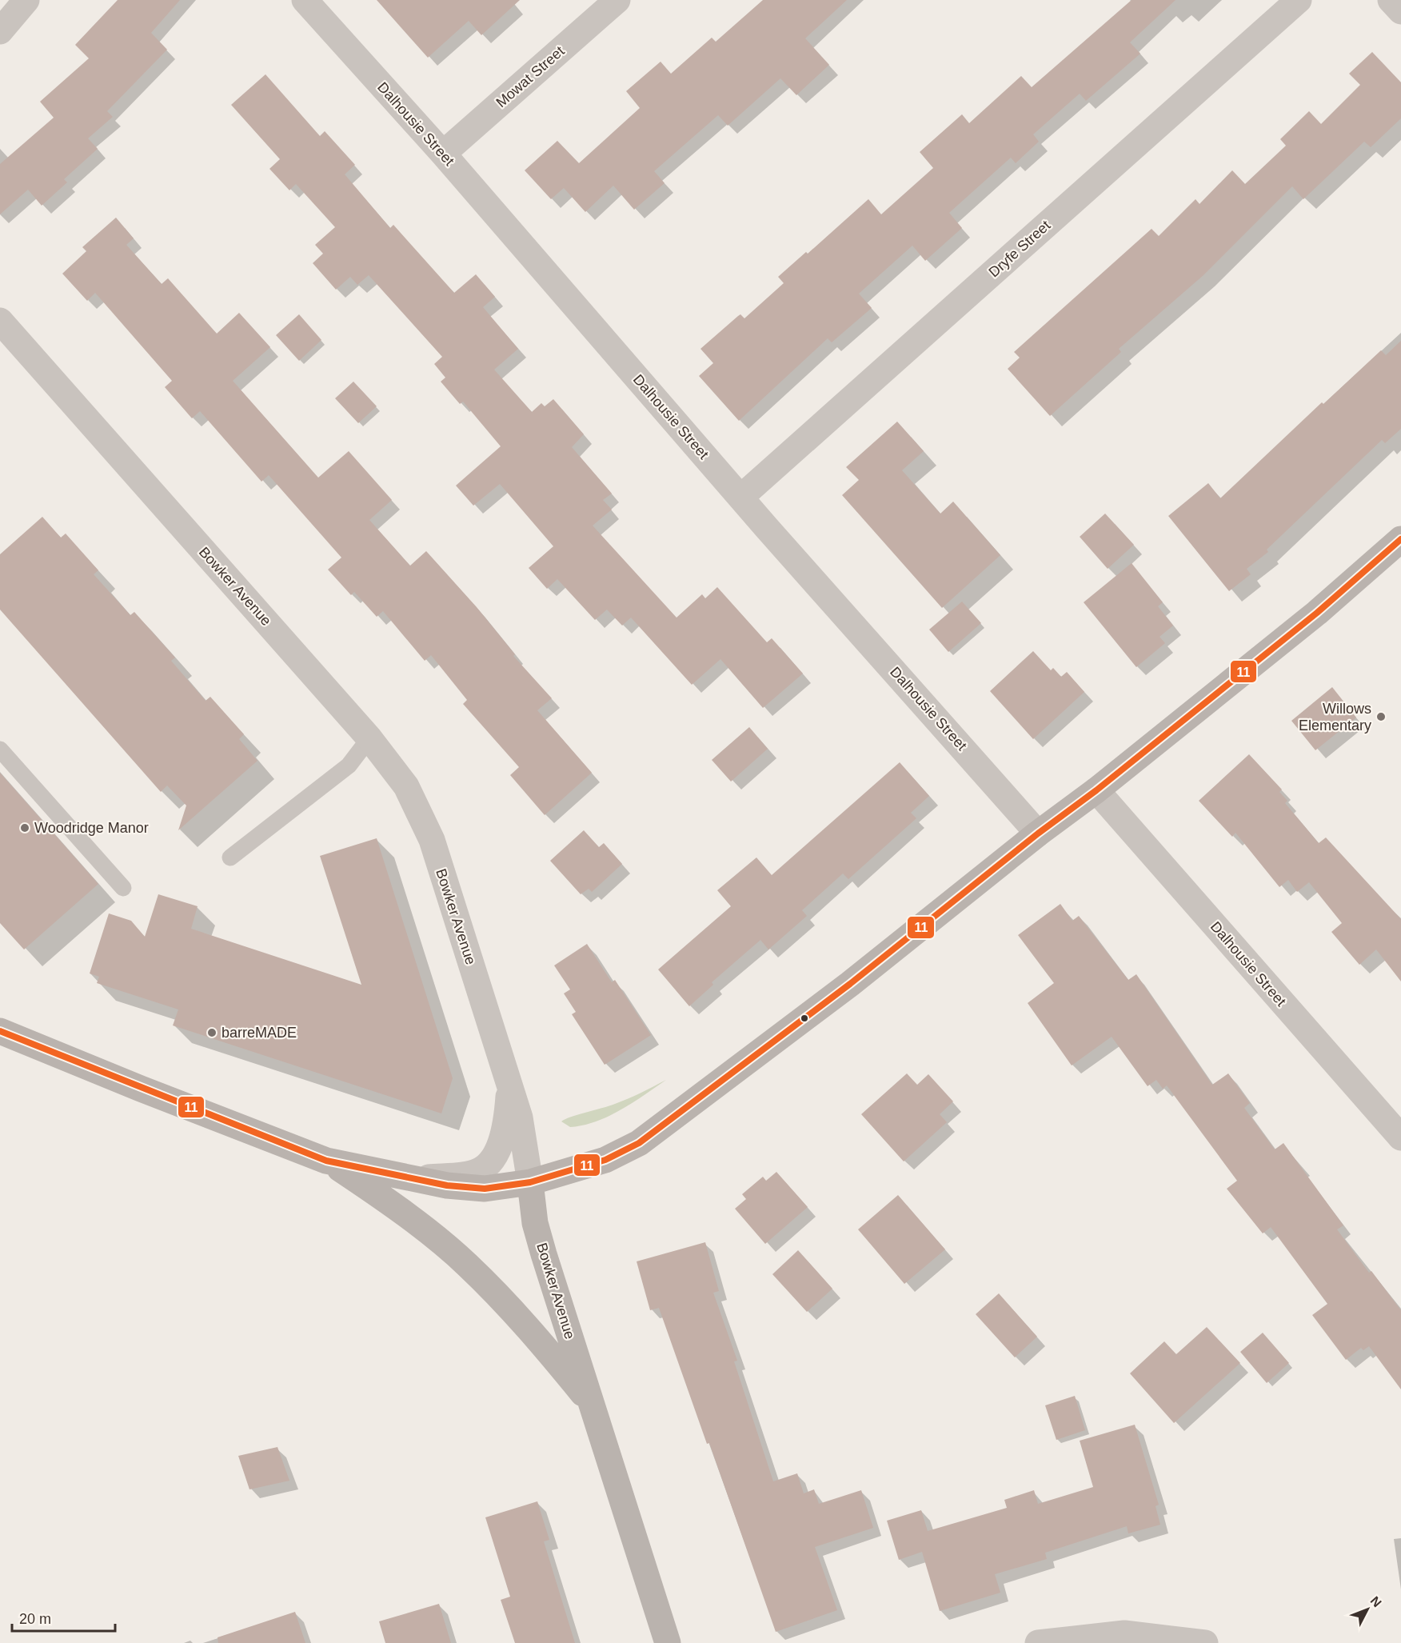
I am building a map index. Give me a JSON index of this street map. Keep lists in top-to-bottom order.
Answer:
{
  "streets": {
    "main road": ["Bowker Avenue"],
    "street": ["Mowat Street", "Dalhousie Street", "Dryfe Street"]
  },
  "crossings": [
    ["Mowat Street", "Dalhousie Street"],
    ["Dalhousie Street", "Dryfe Street"]
  ],
  "places": ["Willows Elementary", "Woodridge Manor", "barreMADE"],
  "lines": ["transit line 11"],
  "scale_bar": "20 m",
  "north": "top right"
}
